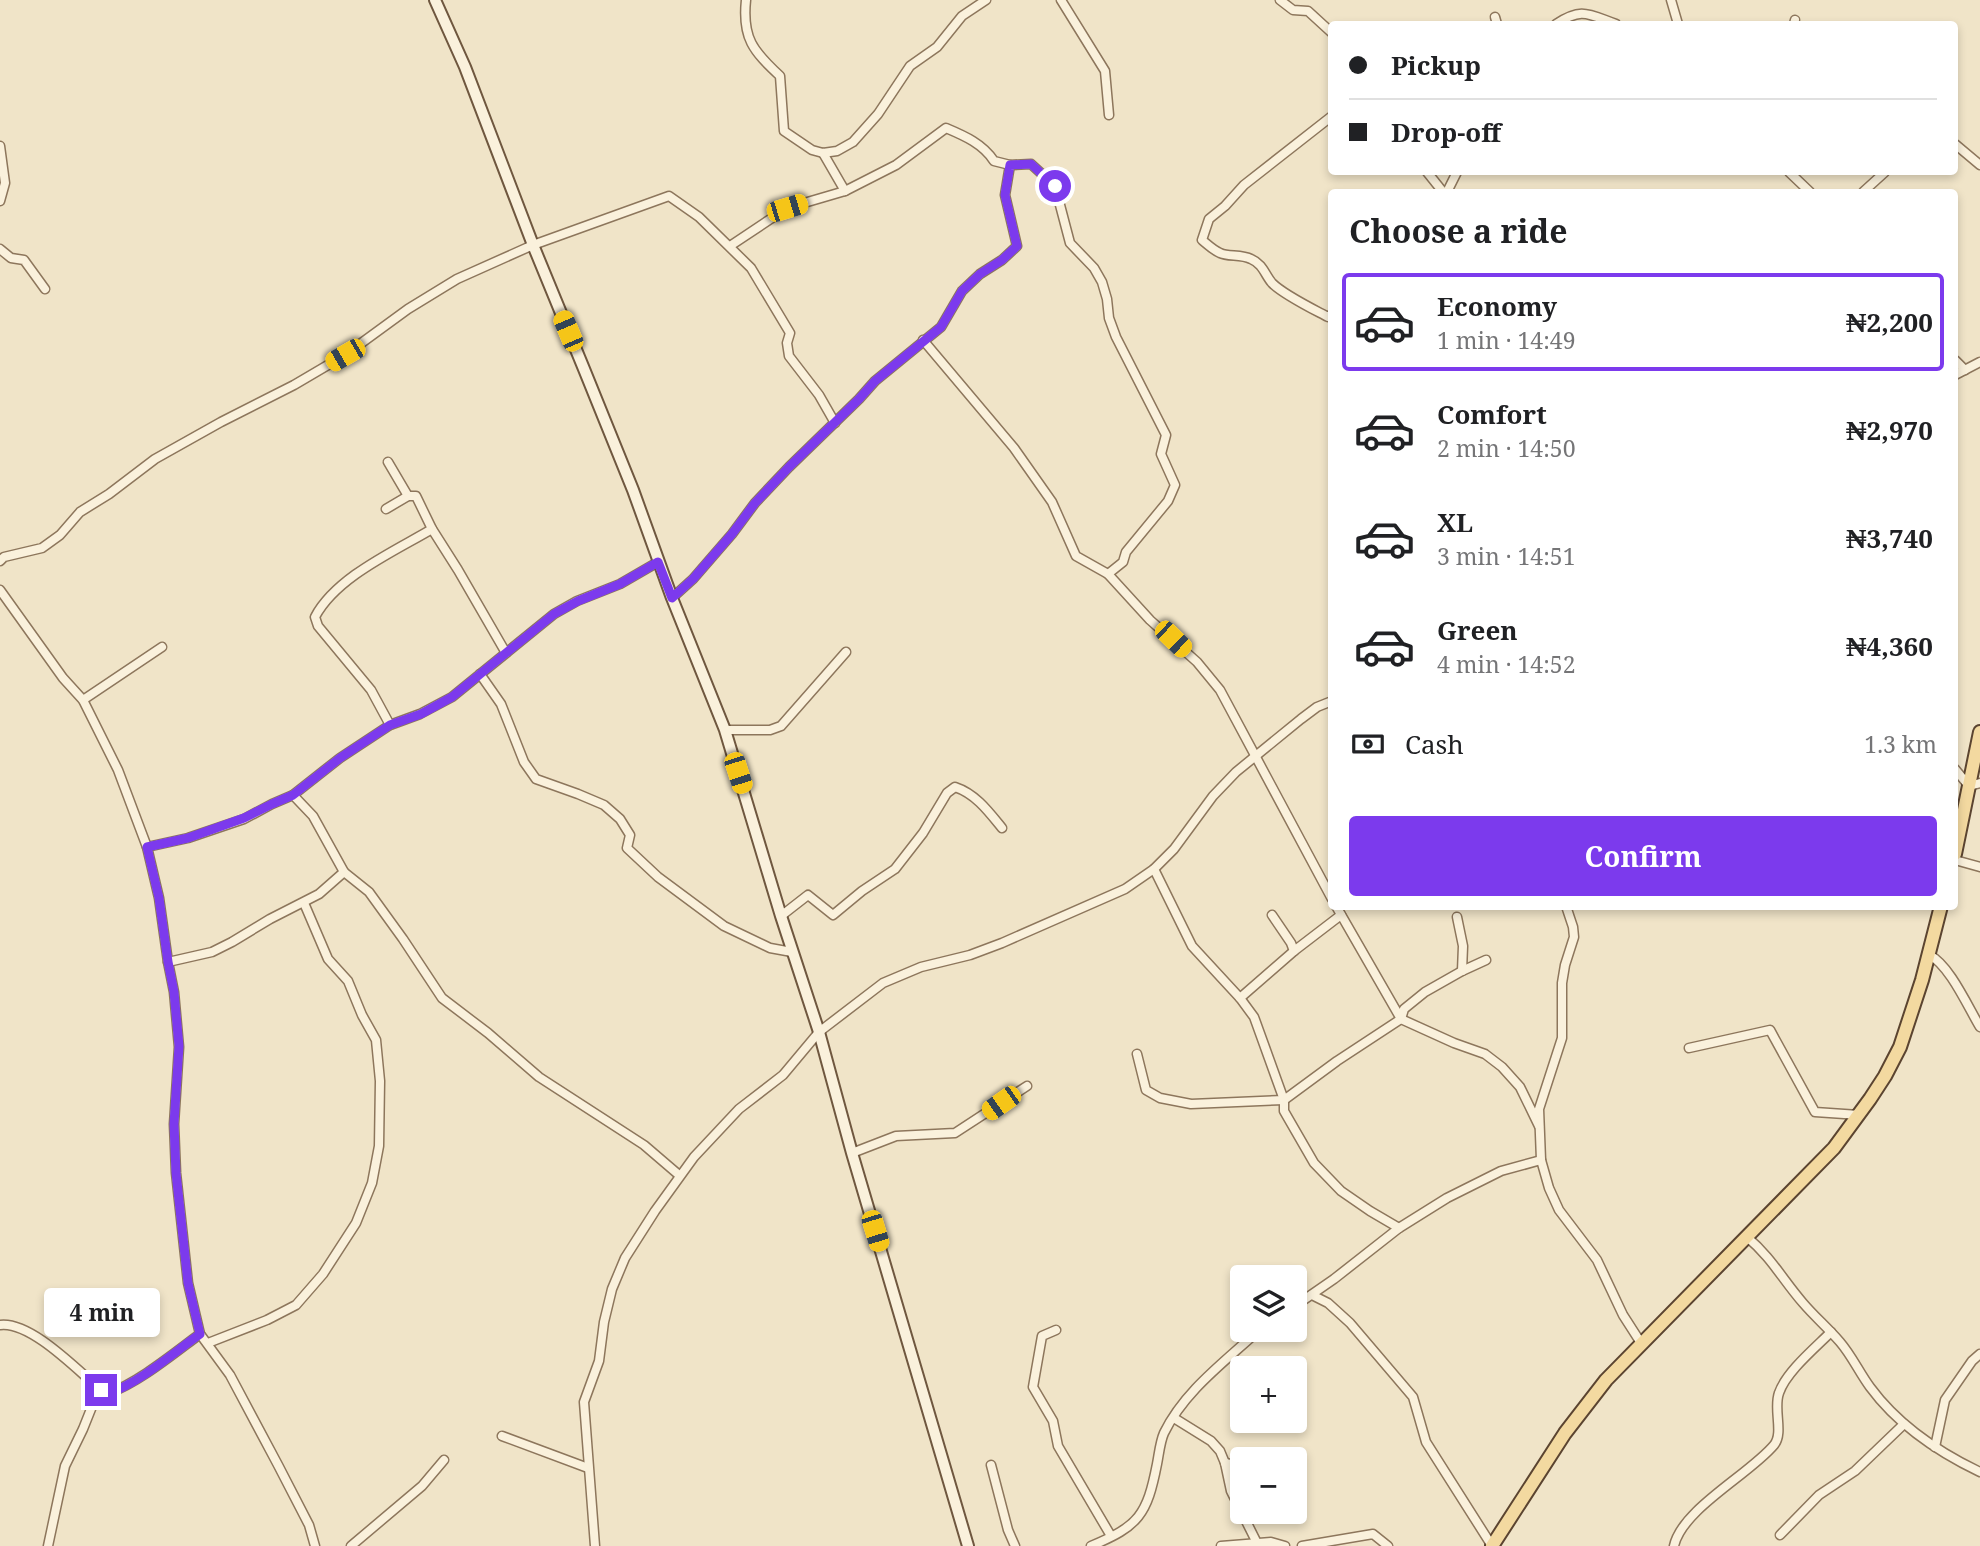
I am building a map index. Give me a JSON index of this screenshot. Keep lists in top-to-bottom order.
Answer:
{
  "page": {
    "banner": ["Pickup", "Drop-off"],
    "heading": "Choose a ride",
    "list": [
      {
        "name": "Economy",
        "note": "1 min · 14:49",
        "value": "₦2,200"
      },
      {
        "name": "Comfort",
        "note": "2 min · 14:50",
        "value": "₦2,970"
      },
      {
        "name": "XL",
        "note": "3 min · 14:51",
        "value": "₦3,740"
      },
      {
        "name": "Green",
        "note": "4 min · 14:52",
        "value": "₦4,360"
      }
    ],
    "pay": ["Cash", "1.3 km"],
    "buttons": "Confirm",
    "map_buttons": ["+", "−"],
    "bubble": "4 min"
  }
}
